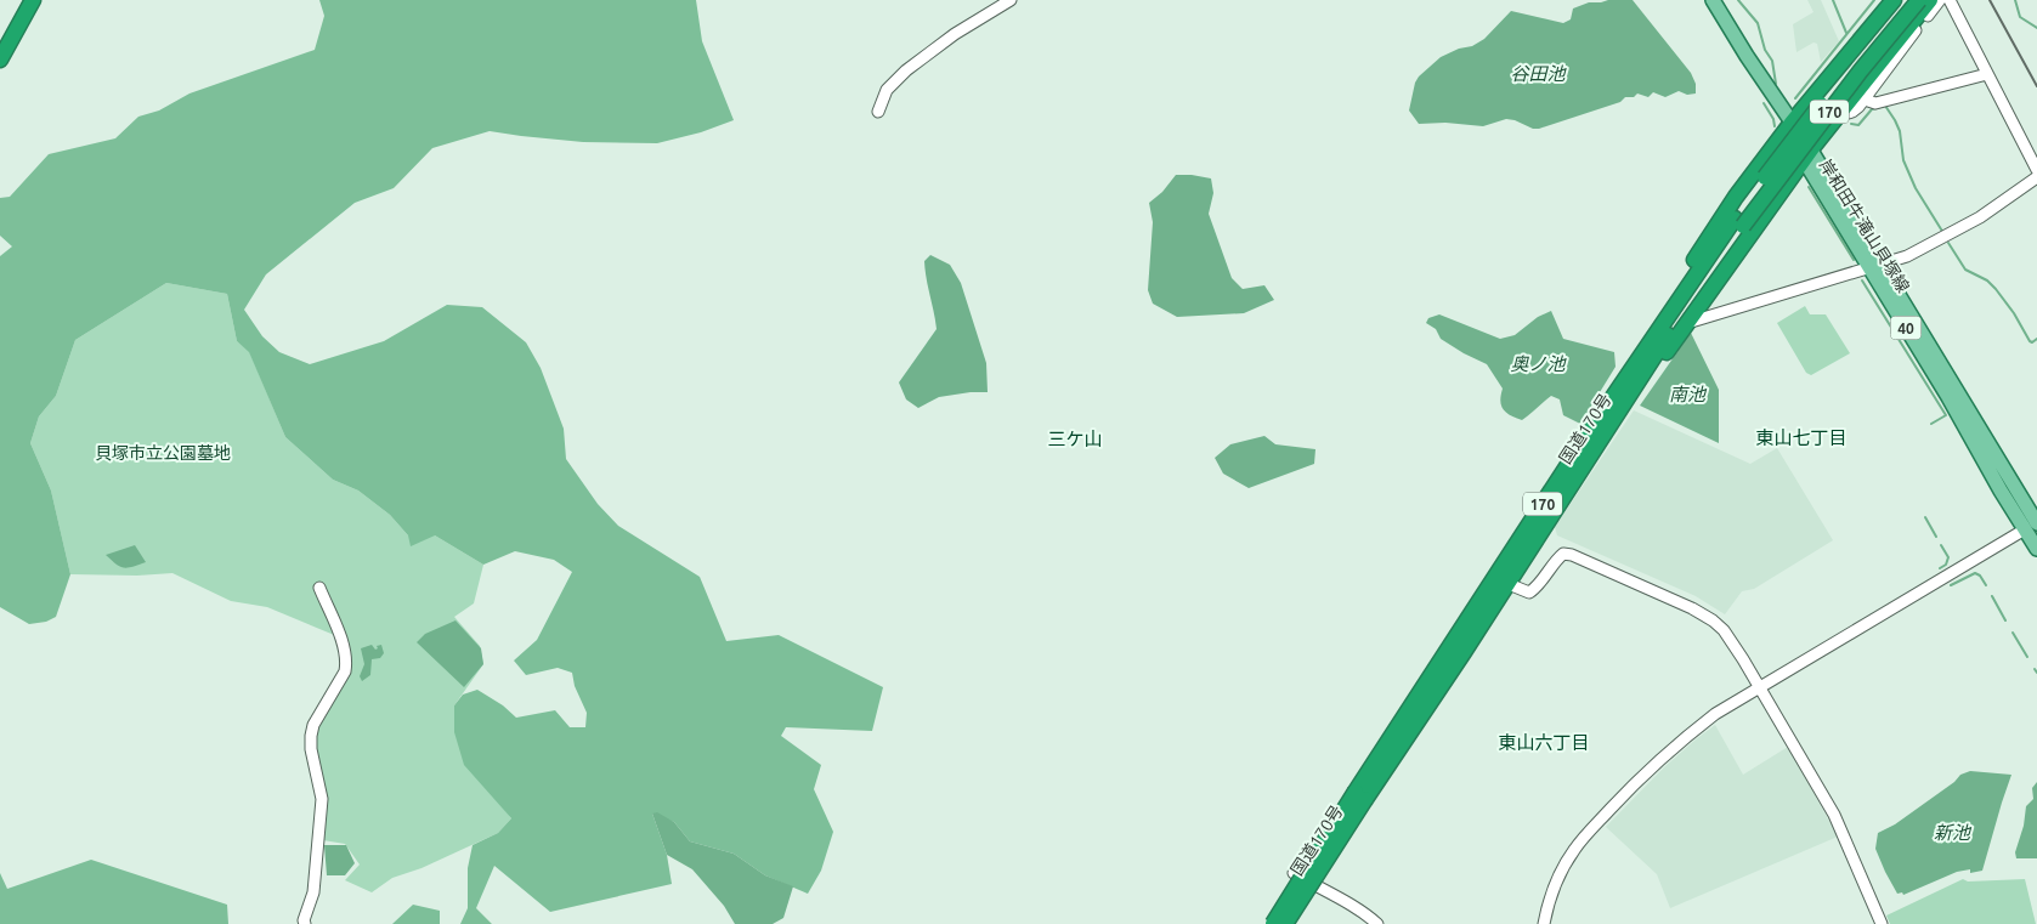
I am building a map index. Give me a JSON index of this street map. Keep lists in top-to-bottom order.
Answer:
{
  "streets": {
    "highway": ["170", "国道170号"],
    "main road": ["岸和田牛滝山貝塚線", "40"]
  },
  "districts": ["東山七丁目", "三ケ山", "東山六丁目"],
  "water": [
    "谷田池",
    "奥ノ池",
    "南池",
    "新池"
  ],
  "parks": ["貝塚市立公園墓地"]
}
